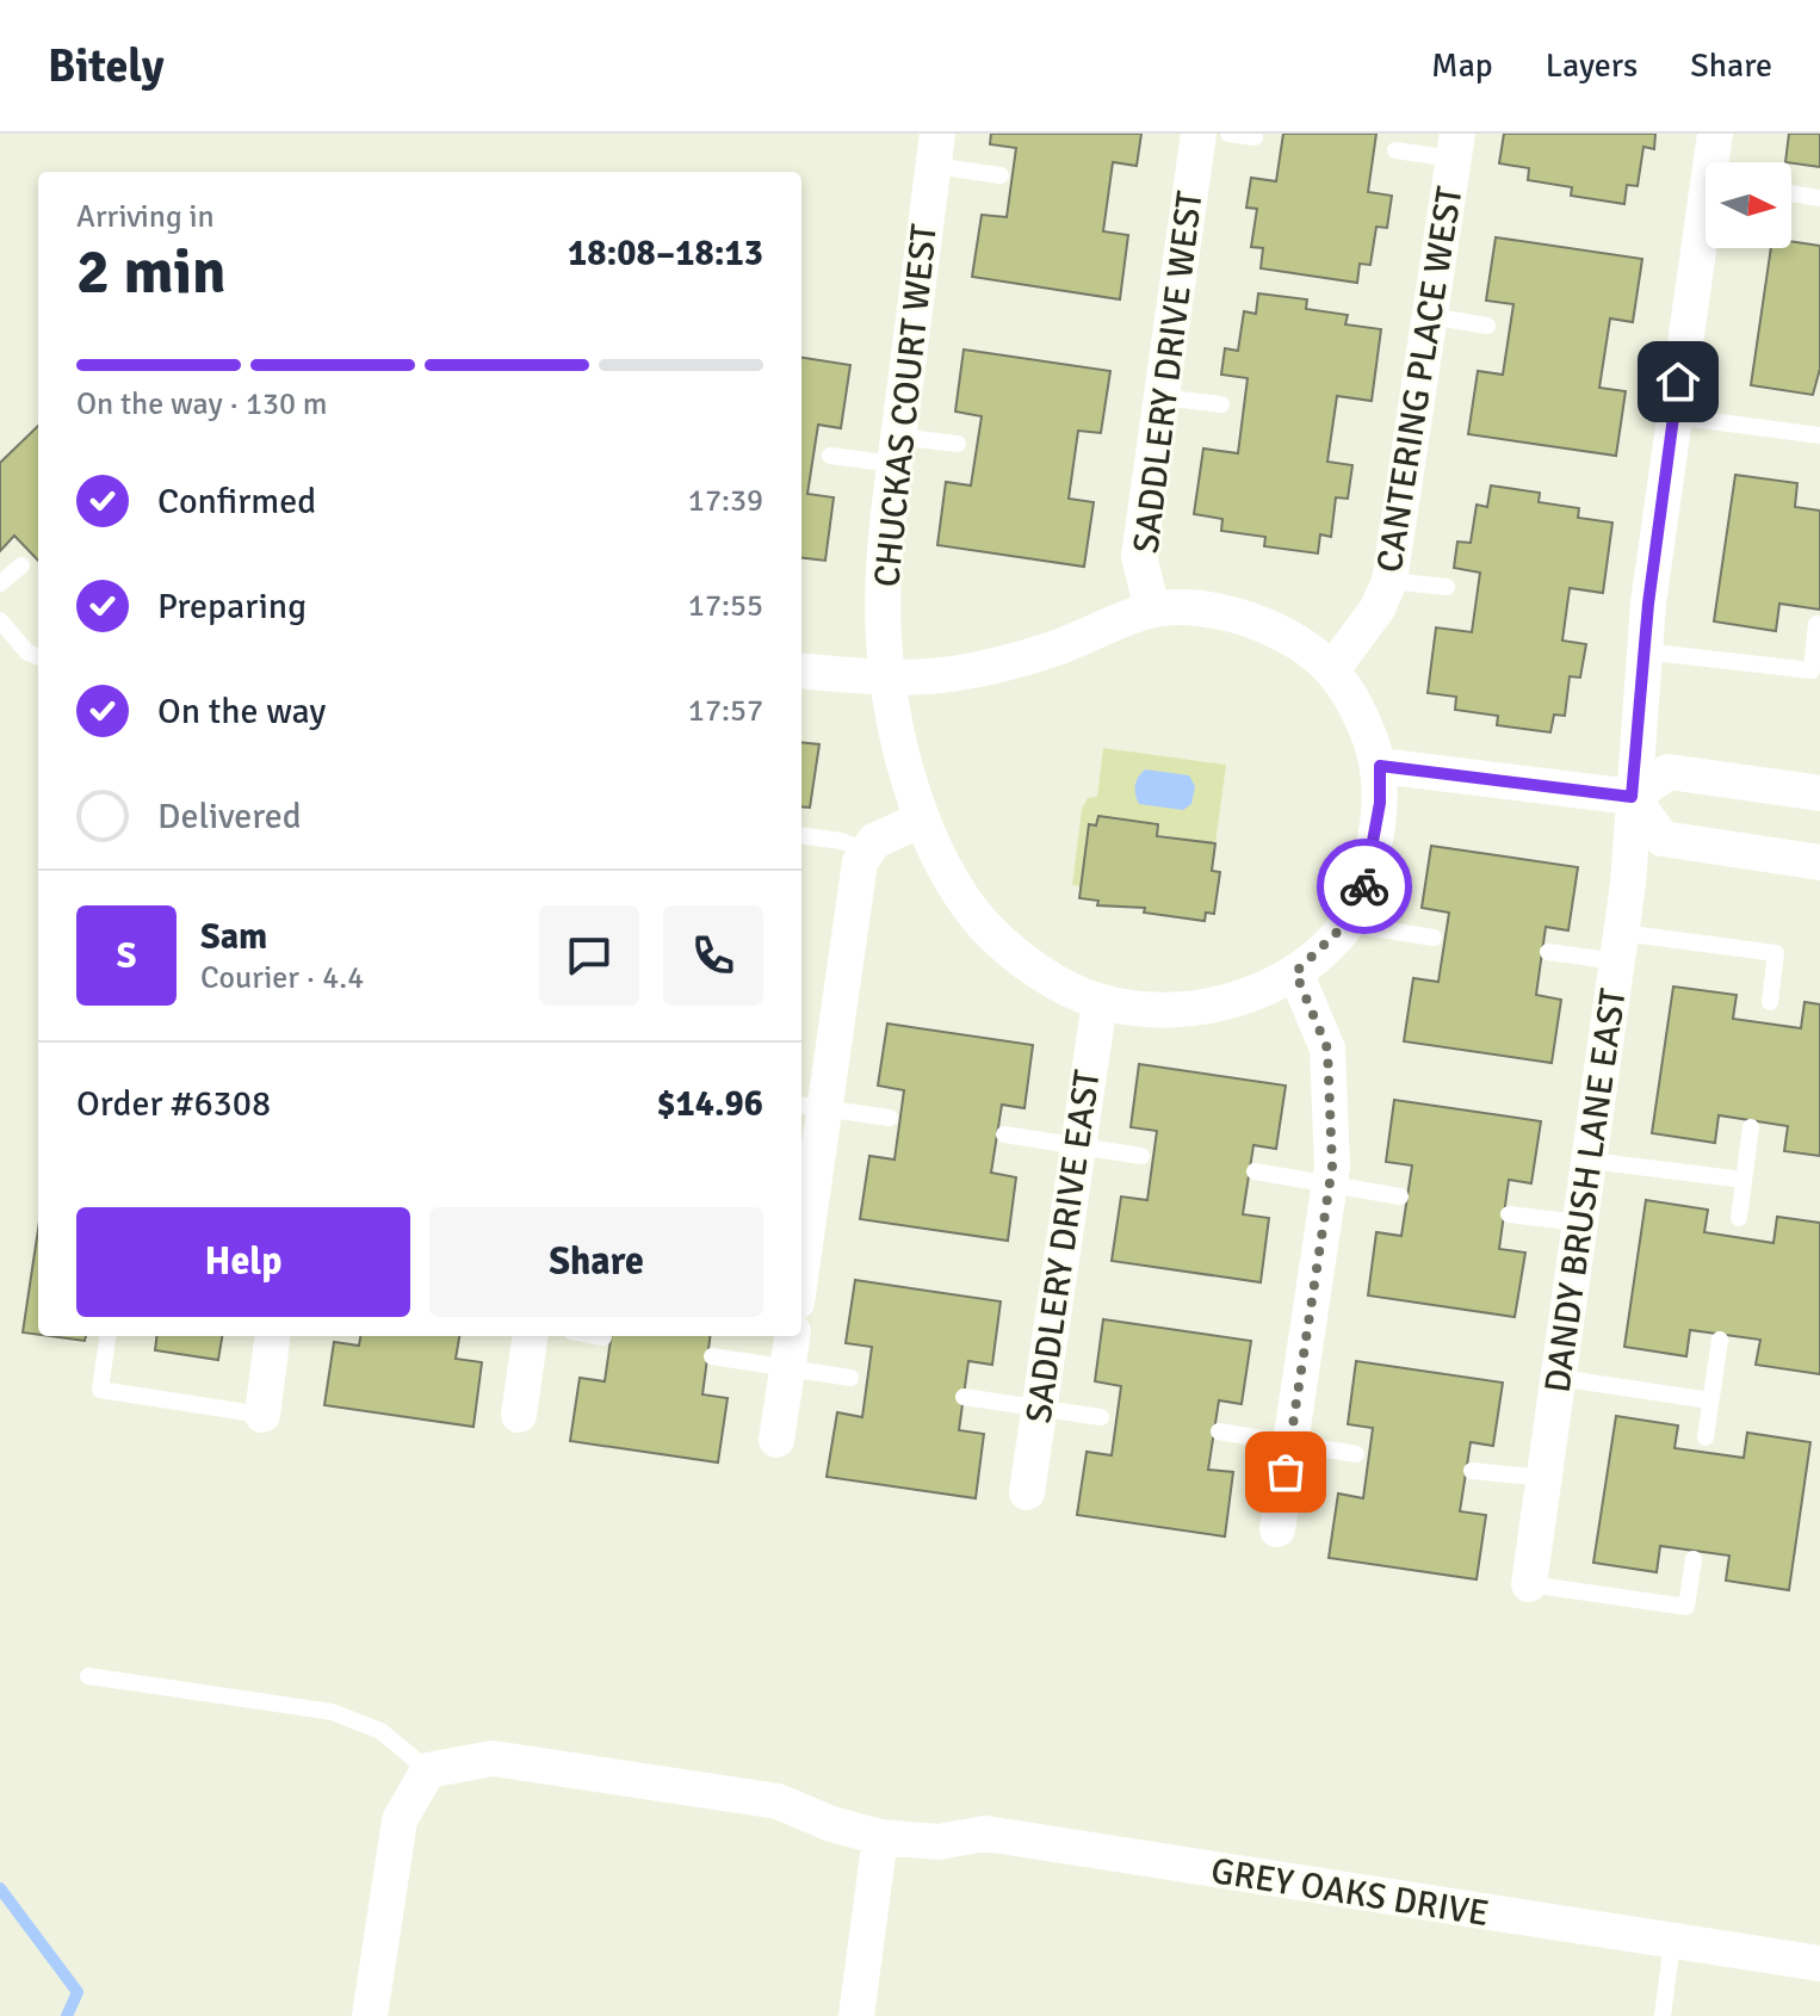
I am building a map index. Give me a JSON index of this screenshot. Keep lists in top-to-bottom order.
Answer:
{
  "streets": {
    "street": [
      "SADDLERY DRIVE WEST",
      "CANTERING PLACE WEST",
      "CHUCKAS COURT WEST",
      "DANDY BRUSH LANE EAST",
      "SADDLERY DRIVE EAST",
      "GREY OAKS DRIVE"
    ]
  },
  "crossings": [
    ["CHUCKAS COURT WEST", "SADDLERY DRIVE EAST"]
  ],
  "north": "right",
  "page": {
    "header": "Bitely",
    "nav": ["Map", "Layers", "Share"],
    "heading": ["2 min", "Arriving in", "18:08–18:13"],
    "panel": [
      "Sam",
      "Courier · 4.4",
      "Order #6308",
      "$14.96"
    ],
    "bar": "On the way · 130 m",
    "list": [
      ["Confirmed", "17:39"],
      ["Preparing", "17:55"],
      ["On the way", "17:57"],
      "Delivered"
    ],
    "round": "S",
    "buttons": ["Help", "Share"]
  }
}
